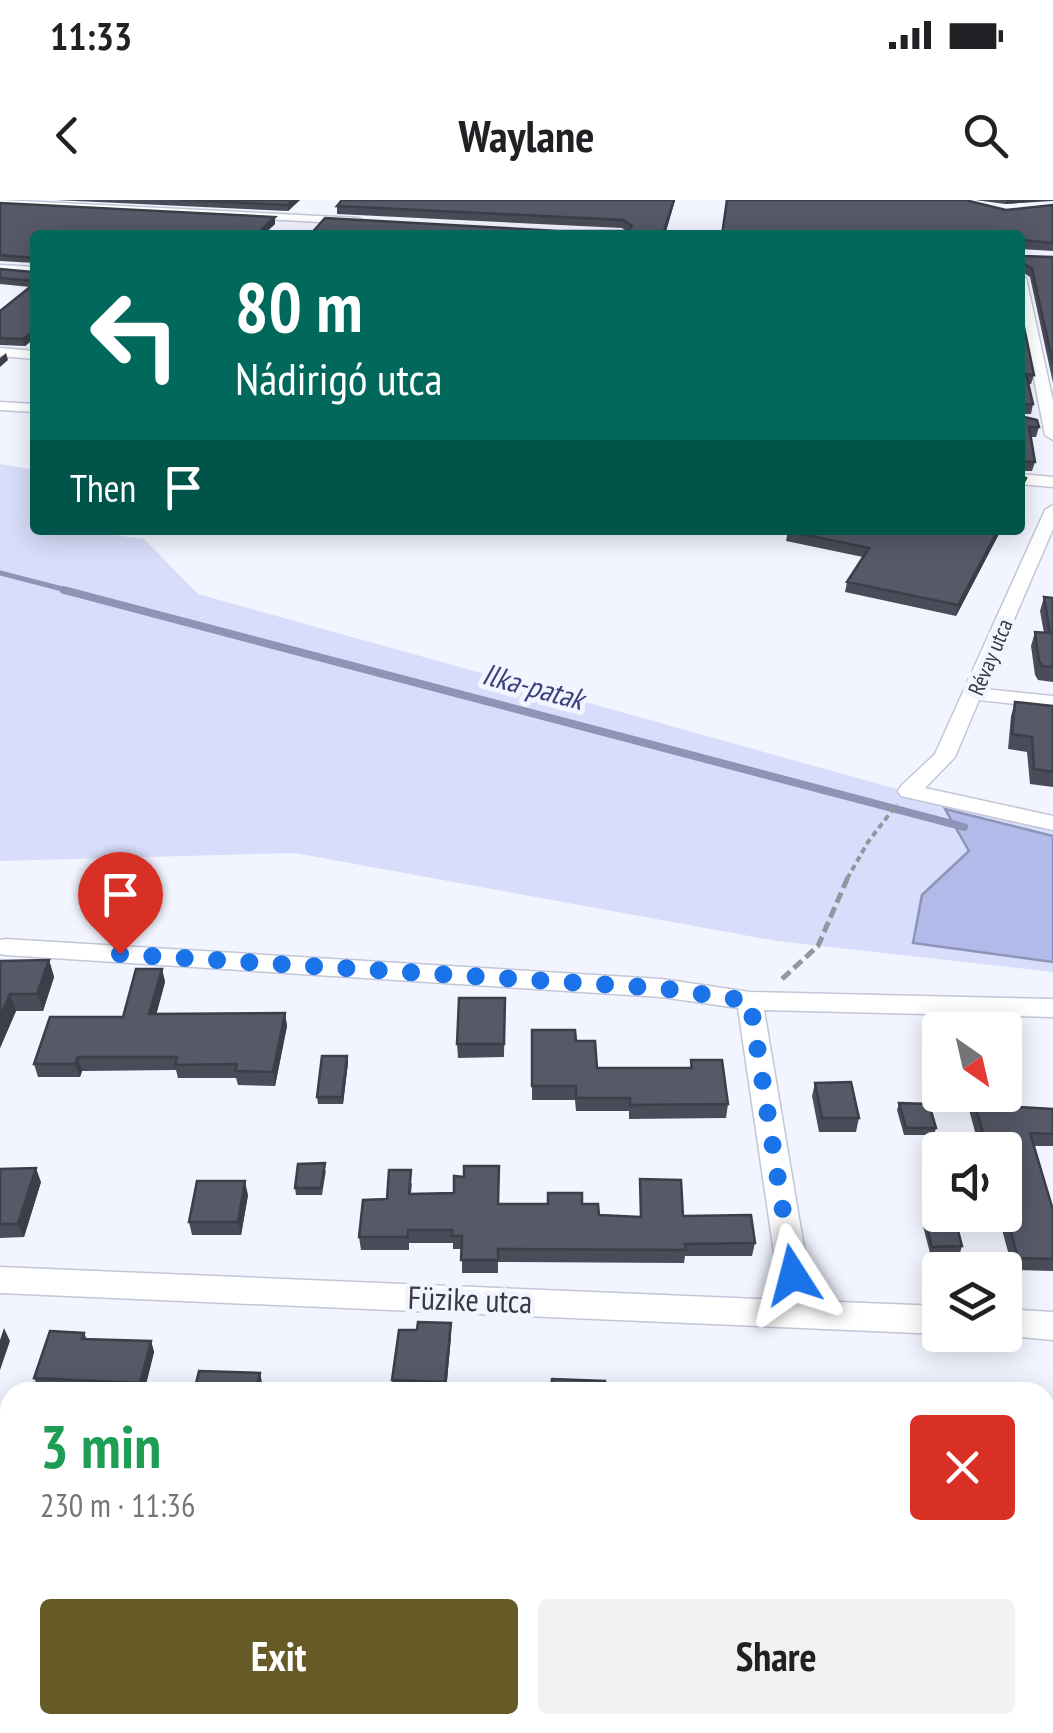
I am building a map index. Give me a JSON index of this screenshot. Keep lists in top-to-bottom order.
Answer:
{
  "streets": {
    "street": ["Révay utca", "Füzike utca"]
  },
  "water": ["Ilka-patak"],
  "north": "bottom right",
  "page": {
    "status": "11:33",
    "header": "Waylane",
    "turn": ["80 m", "Nádirigó utca"],
    "then": "Then",
    "heading": ["3 min", "230 m · 11:36"],
    "buttons": ["Exit", "Share"]
  }
}
